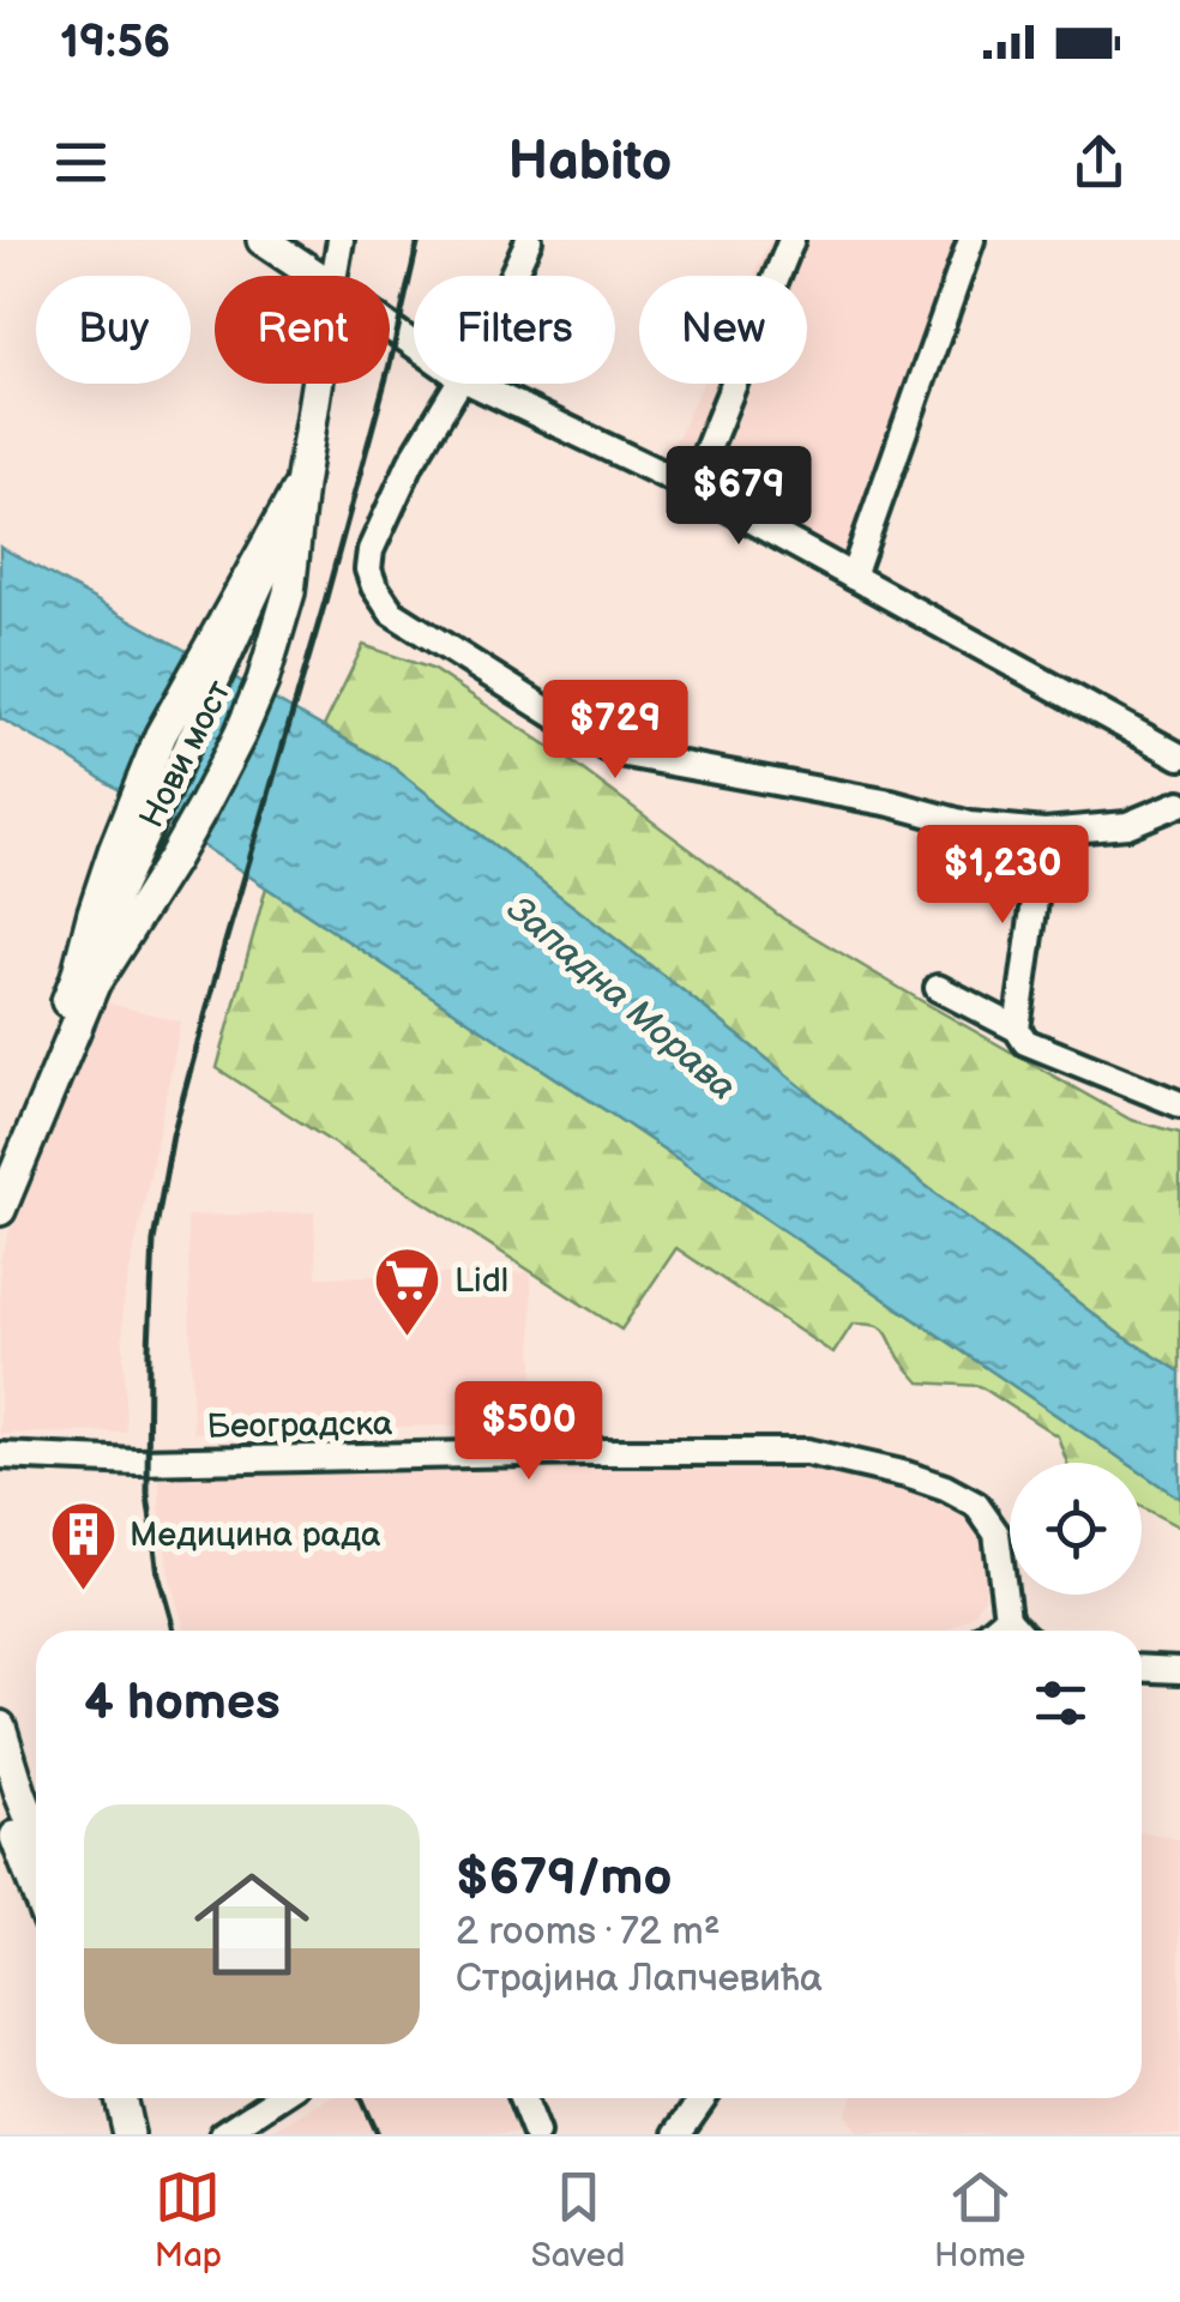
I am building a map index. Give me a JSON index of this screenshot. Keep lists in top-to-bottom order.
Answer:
{
  "streets": {
    "main road": ["Нови мост"],
    "street": ["Београдска"]
  },
  "water": ["Западна Морава"],
  "places": {
    "supermarket": ["Lidl"],
    "building": ["Медицина рада"]
  },
  "page": {
    "status": "19:56",
    "header": "Habito",
    "chip": [
      "Buy",
      "Rent",
      "Filters",
      "New"
    ],
    "price": [
      "$679",
      "$729",
      "$1,230",
      "$500"
    ],
    "heading": "4 homes",
    "list": [
      {
        "name": "$679/mo",
        "note": "2 rooms · 72 m² · Страјина Лапчевића"
      }
    ],
    "tabs": ["Map", "Saved", "Home"]
  }
}
